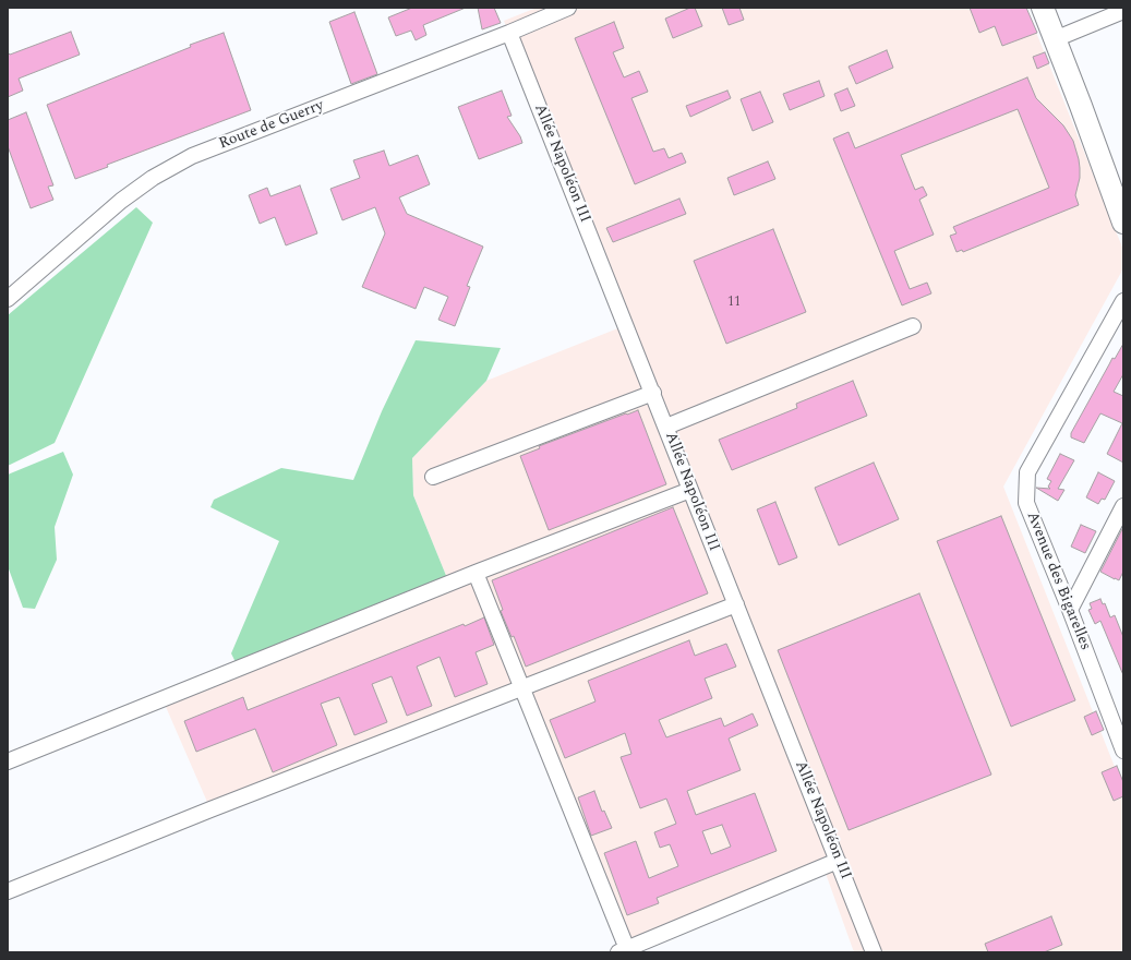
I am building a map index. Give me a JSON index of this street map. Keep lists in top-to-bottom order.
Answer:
{
  "streets": {
    "street": ["Route de Guerry", "Allée Napoléon III", "Avenue des Bigarelles"]
  },
  "crossings": [
    ["Route de Guerry", "Allée Napoléon III"]
  ],
  "house_numbers": ["11"]
}
